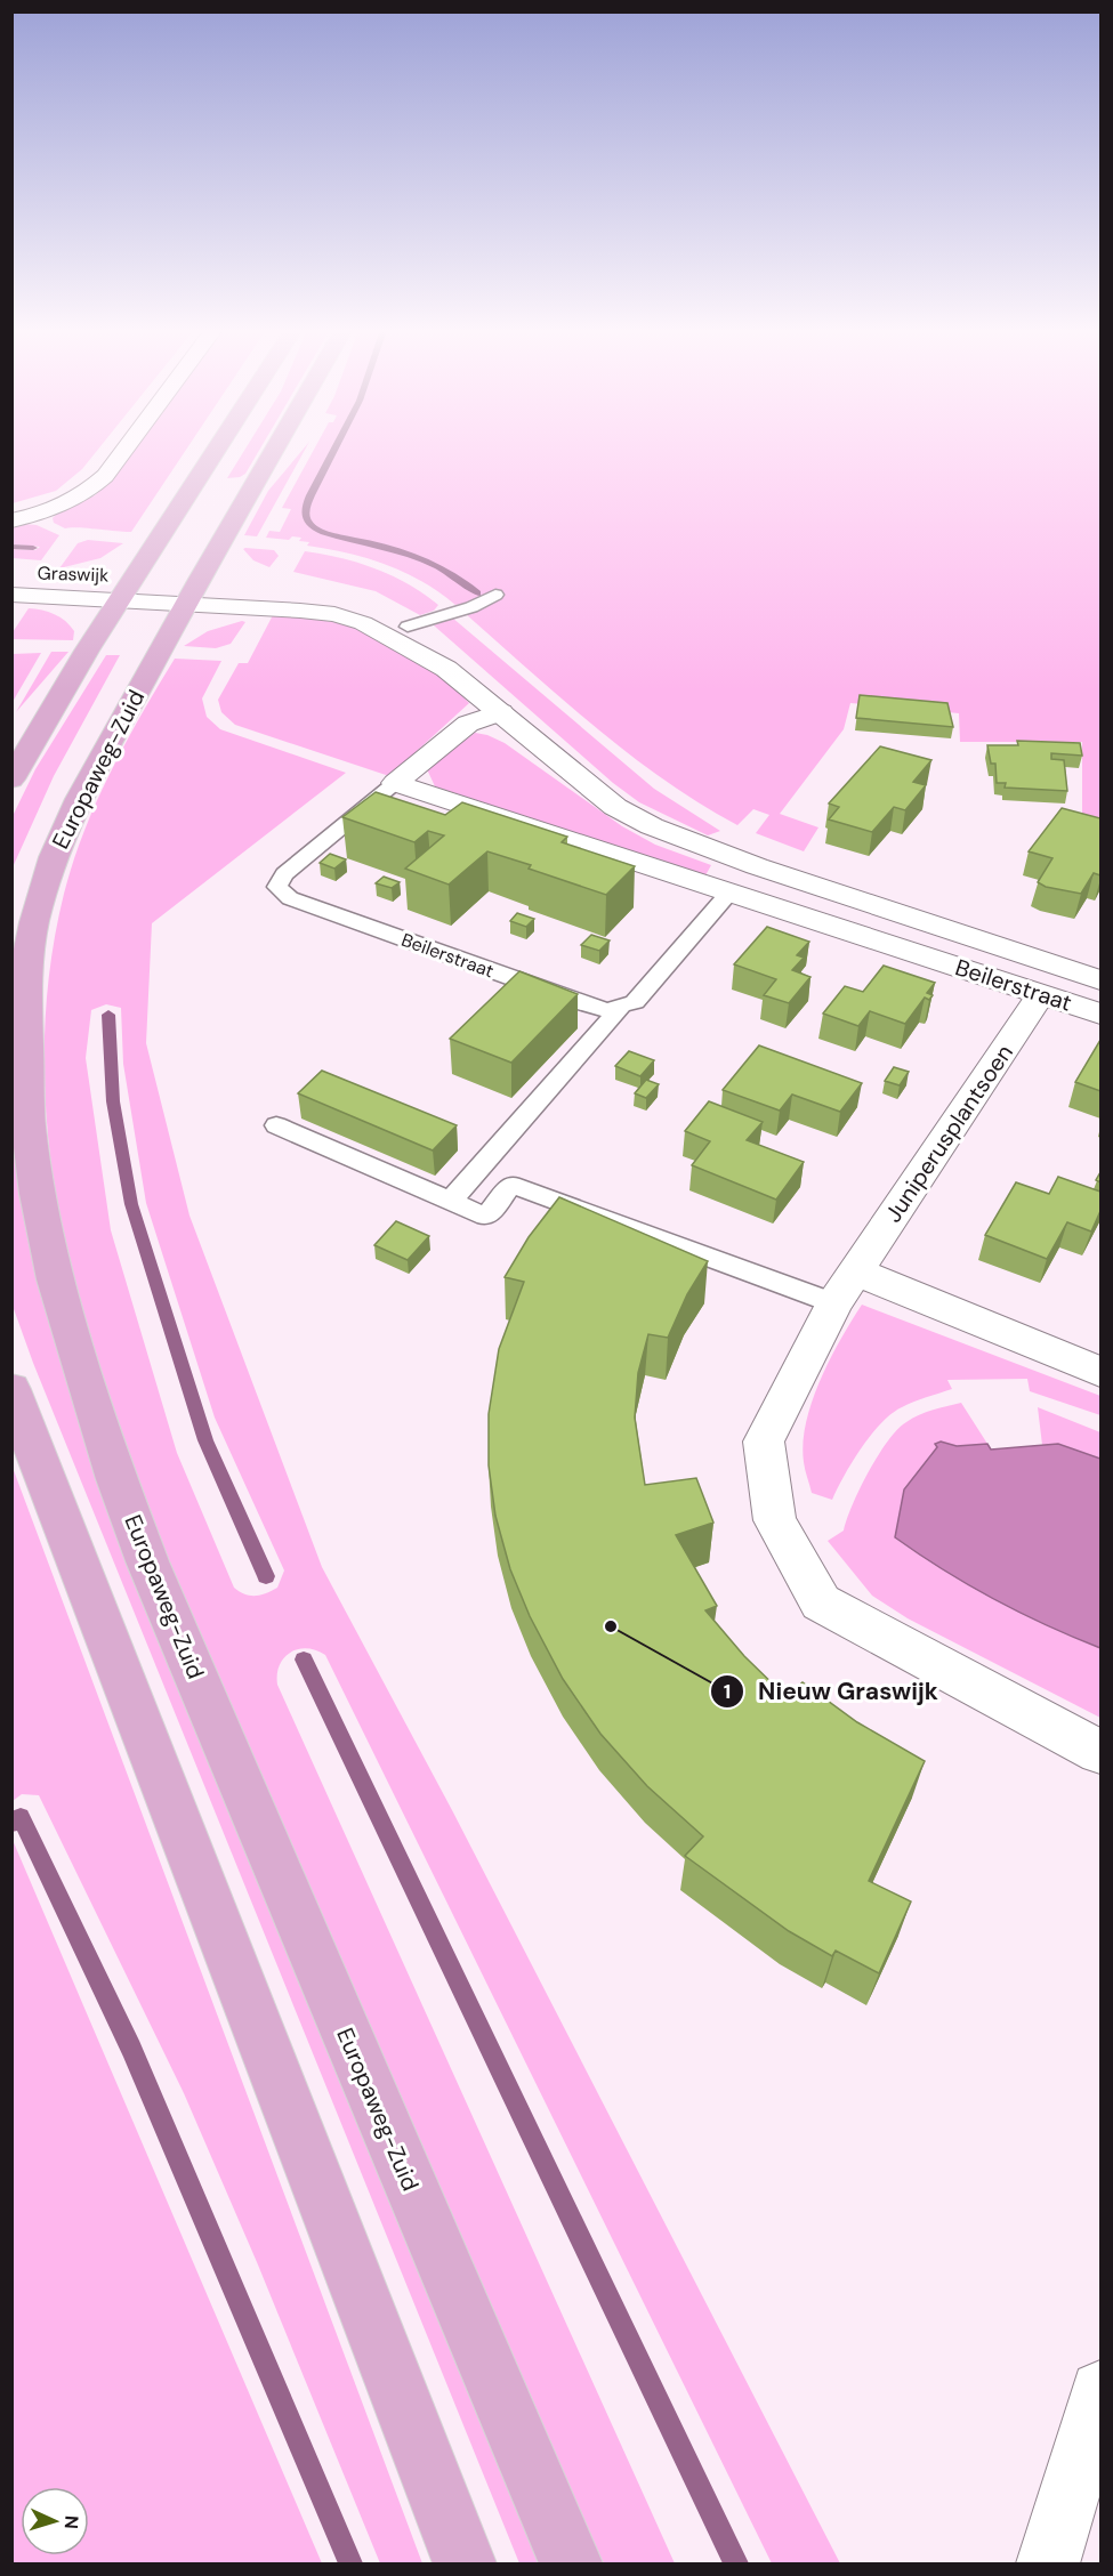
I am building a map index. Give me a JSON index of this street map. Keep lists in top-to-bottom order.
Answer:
{
  "streets": {
    "main road": ["Europaweg-Zuid"],
    "street": ["Graswijk", "Beilerstraat", "Juniperusplantsoen"]
  },
  "crossings": [
    ["Europaweg-Zuid", "Beilerstraat"],
    ["Beilerstraat", "Juniperusplantsoen"]
  ],
  "places": ["Nieuw Graswijk"],
  "north": "right"
}
